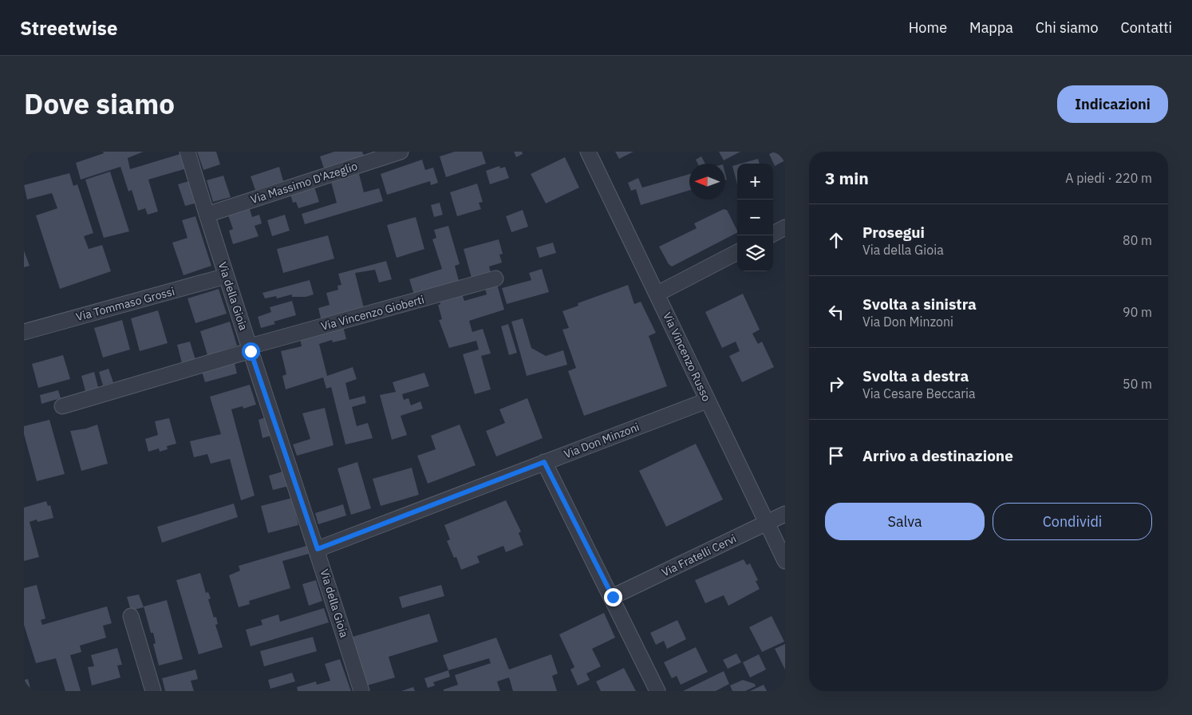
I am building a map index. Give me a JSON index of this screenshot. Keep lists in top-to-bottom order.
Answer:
{
  "streets": {
    "street": [
      "Via Massimo D'Azeglio",
      "Via della Gioia",
      "Via Tommaso Grossi",
      "Via Vincenzo Gioberti",
      "Via Vincenzo Russo",
      "Via Don Minzoni",
      "Via Fratelli Cervi"
    ]
  },
  "crossings": [
    ["Via Massimo D'Azeglio", "Via della Gioia"],
    ["Via della Gioia", "Via Tommaso Grossi"],
    ["Via della Gioia", "Via Vincenzo Gioberti"],
    ["Via della Gioia", "Via Don Minzoni"],
    ["Via Vincenzo Russo", "Via Don Minzoni"],
    ["Via Vincenzo Russo", "Via Fratelli Cervi"]
  ],
  "north": "left",
  "page": {
    "header": "Streetwise",
    "nav": [
      "Home",
      "Mappa",
      "Chi siamo",
      "Contatti"
    ],
    "title": "Dove siamo",
    "buttons": [
      "Indicazioni",
      ["Salva", "Condividi"]
    ],
    "heading": ["3 min", "A piedi · 220 m"],
    "map_buttons": ["+", "−"],
    "list": [
      ["Prosegui", "Via della Gioia", "80 m"],
      ["Svolta a sinistra", "Via Don Minzoni", "90 m"],
      ["Svolta a destra", "Via Cesare Beccaria", "50 m"],
      "Arrivo a destinazione"
    ]
  }
}
